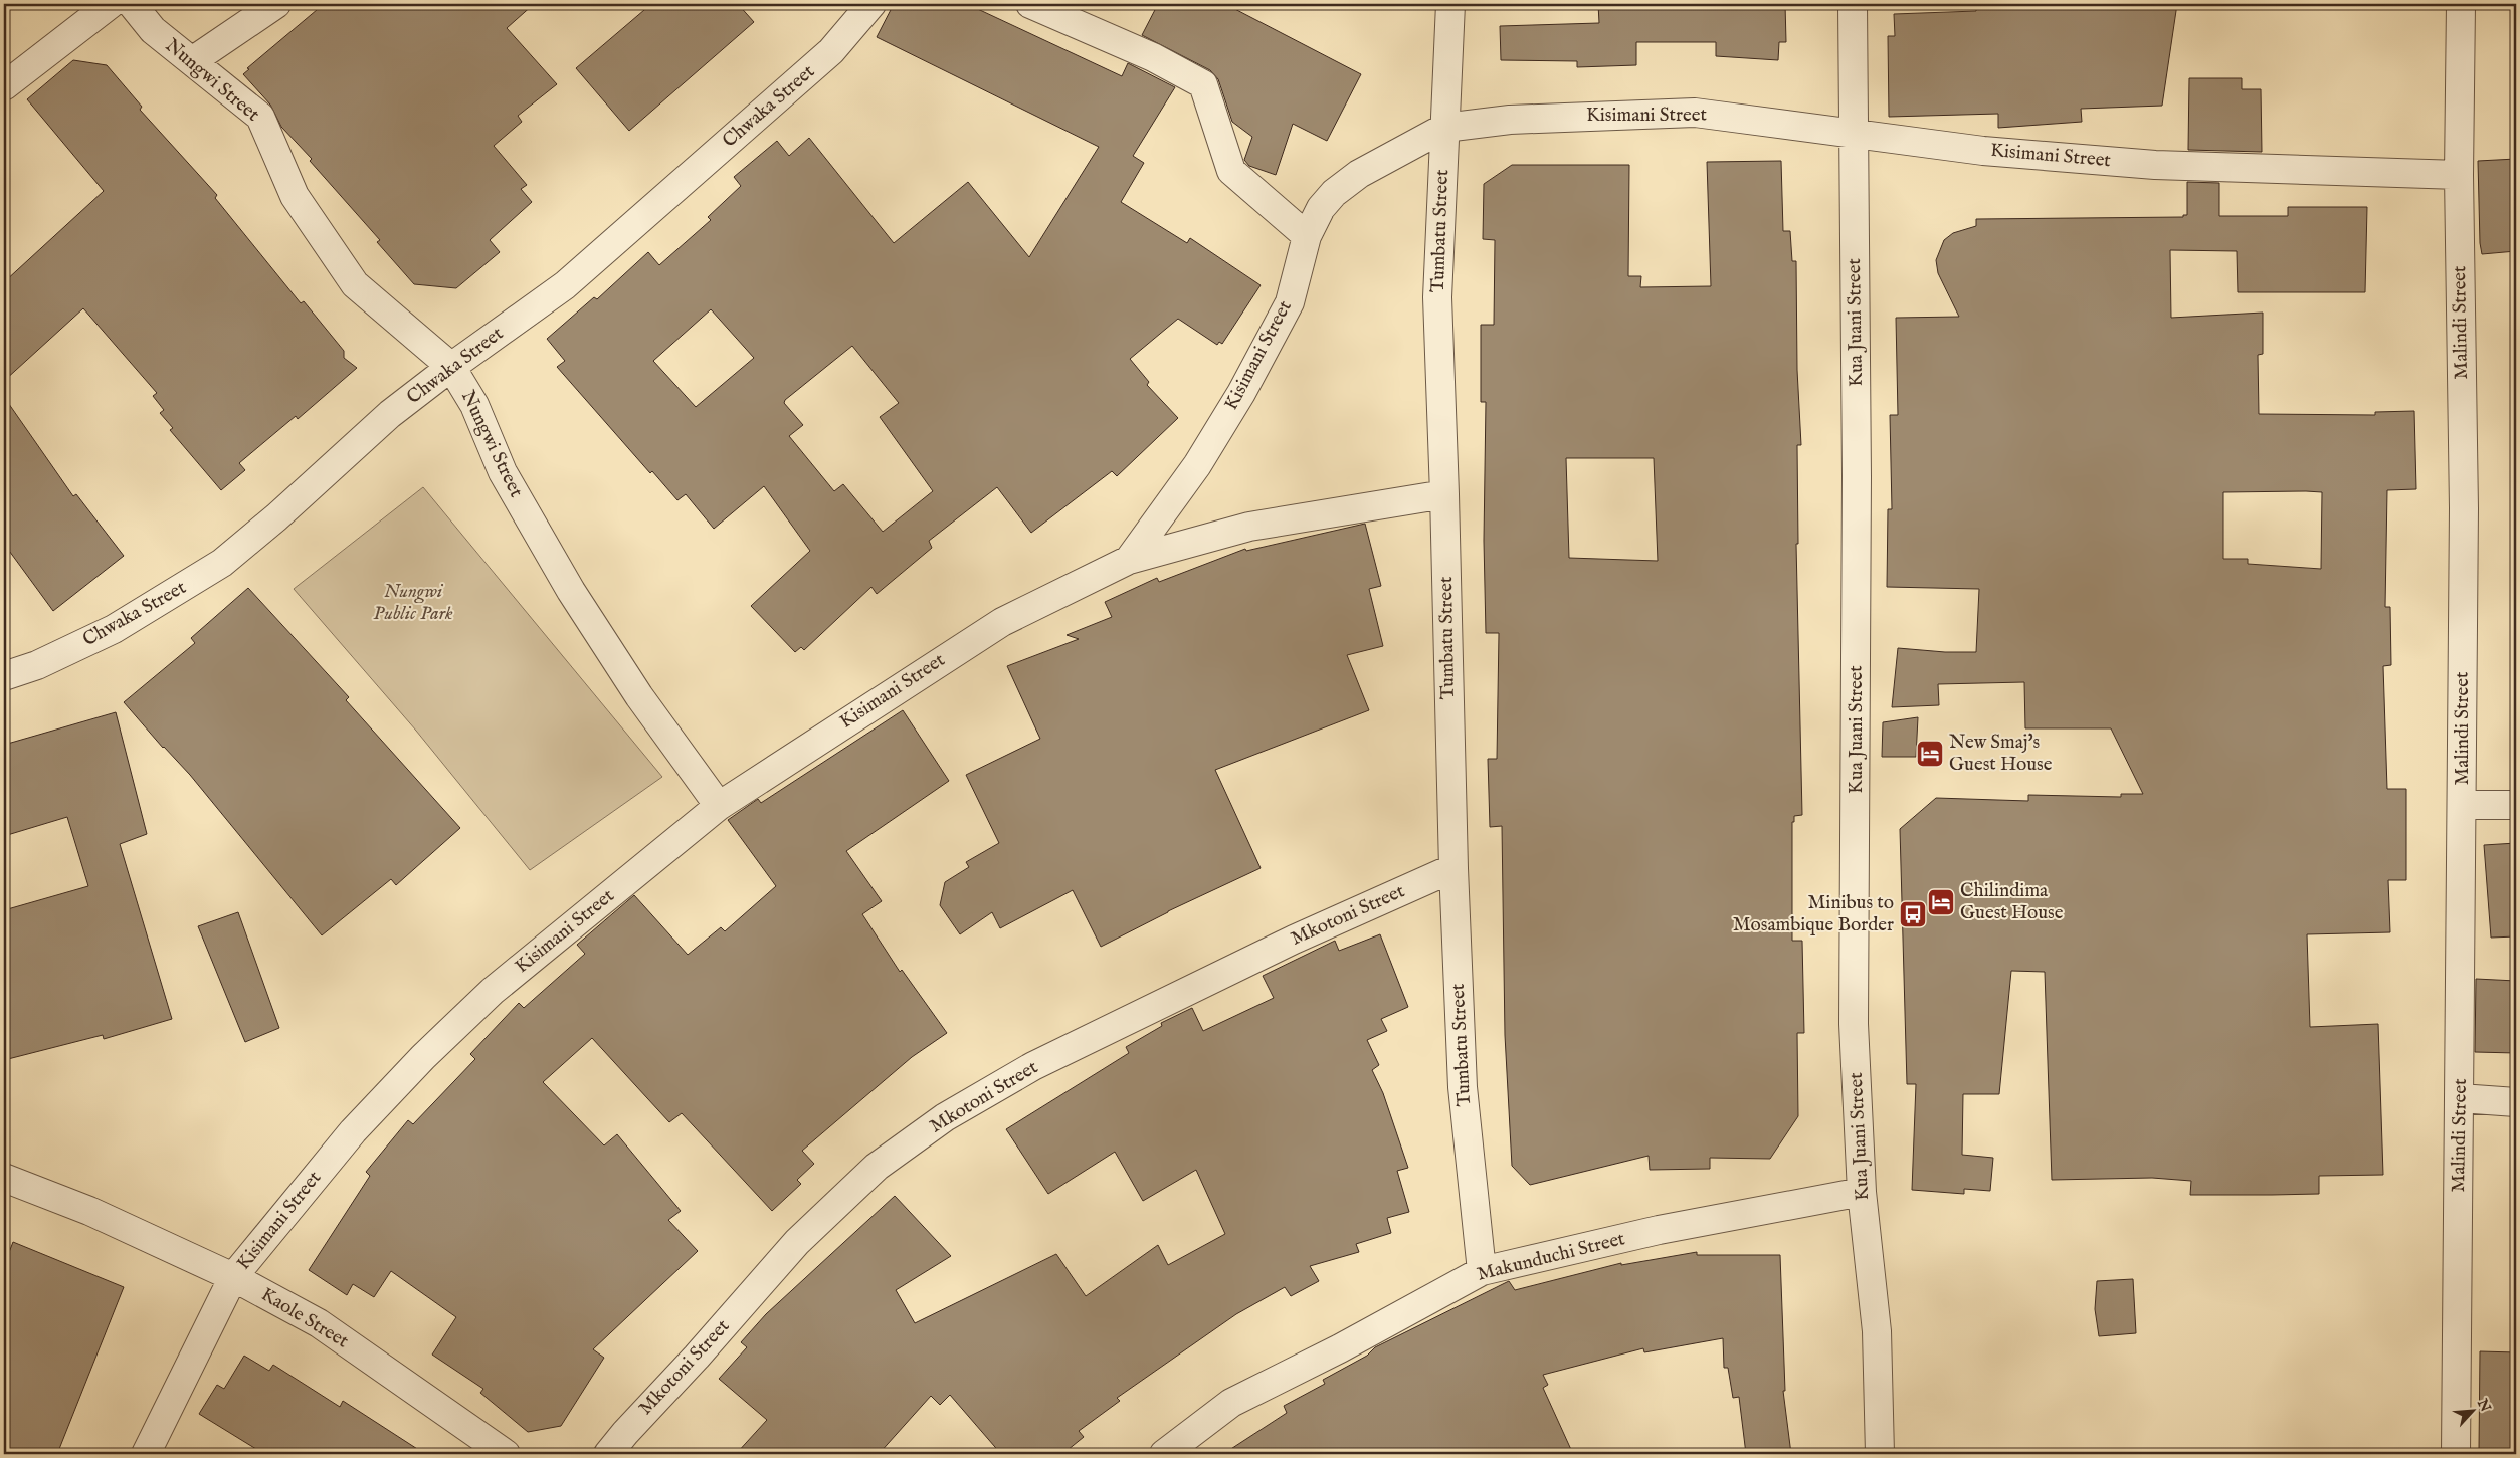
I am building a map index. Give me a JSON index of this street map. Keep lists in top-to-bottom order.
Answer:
{
  "streets": {
    "street": [
      "Nungwi Street",
      "Chwaka Street",
      "Kisimani Street",
      "Tumbatu Street",
      "Kua Juani Street",
      "Malindi Street",
      "Mkotoni Street",
      "Makunduchi Street",
      "Kaole Street"
    ]
  },
  "crossings": [
    ["Nungwi Street", "Chwaka Street"],
    ["Nungwi Street", "Kisimani Street"],
    ["Kisimani Street", "Tumbatu Street"],
    ["Kisimani Street", "Kua Juani Street"],
    ["Kisimani Street", "Malindi Street"],
    ["Kisimani Street", "Kaole Street"],
    ["Tumbatu Street", "Mkotoni Street"],
    ["Tumbatu Street", "Makunduchi Street"],
    ["Kua Juani Street", "Makunduchi Street"]
  ],
  "parks": ["Nungwi Public Park"],
  "places": {
    "hotel": ["New Smaj's Guest House", "Chilindima Guest House"],
    "bus stop": ["Minibus to Mosambique Border"]
  },
  "north": "top right"
}
